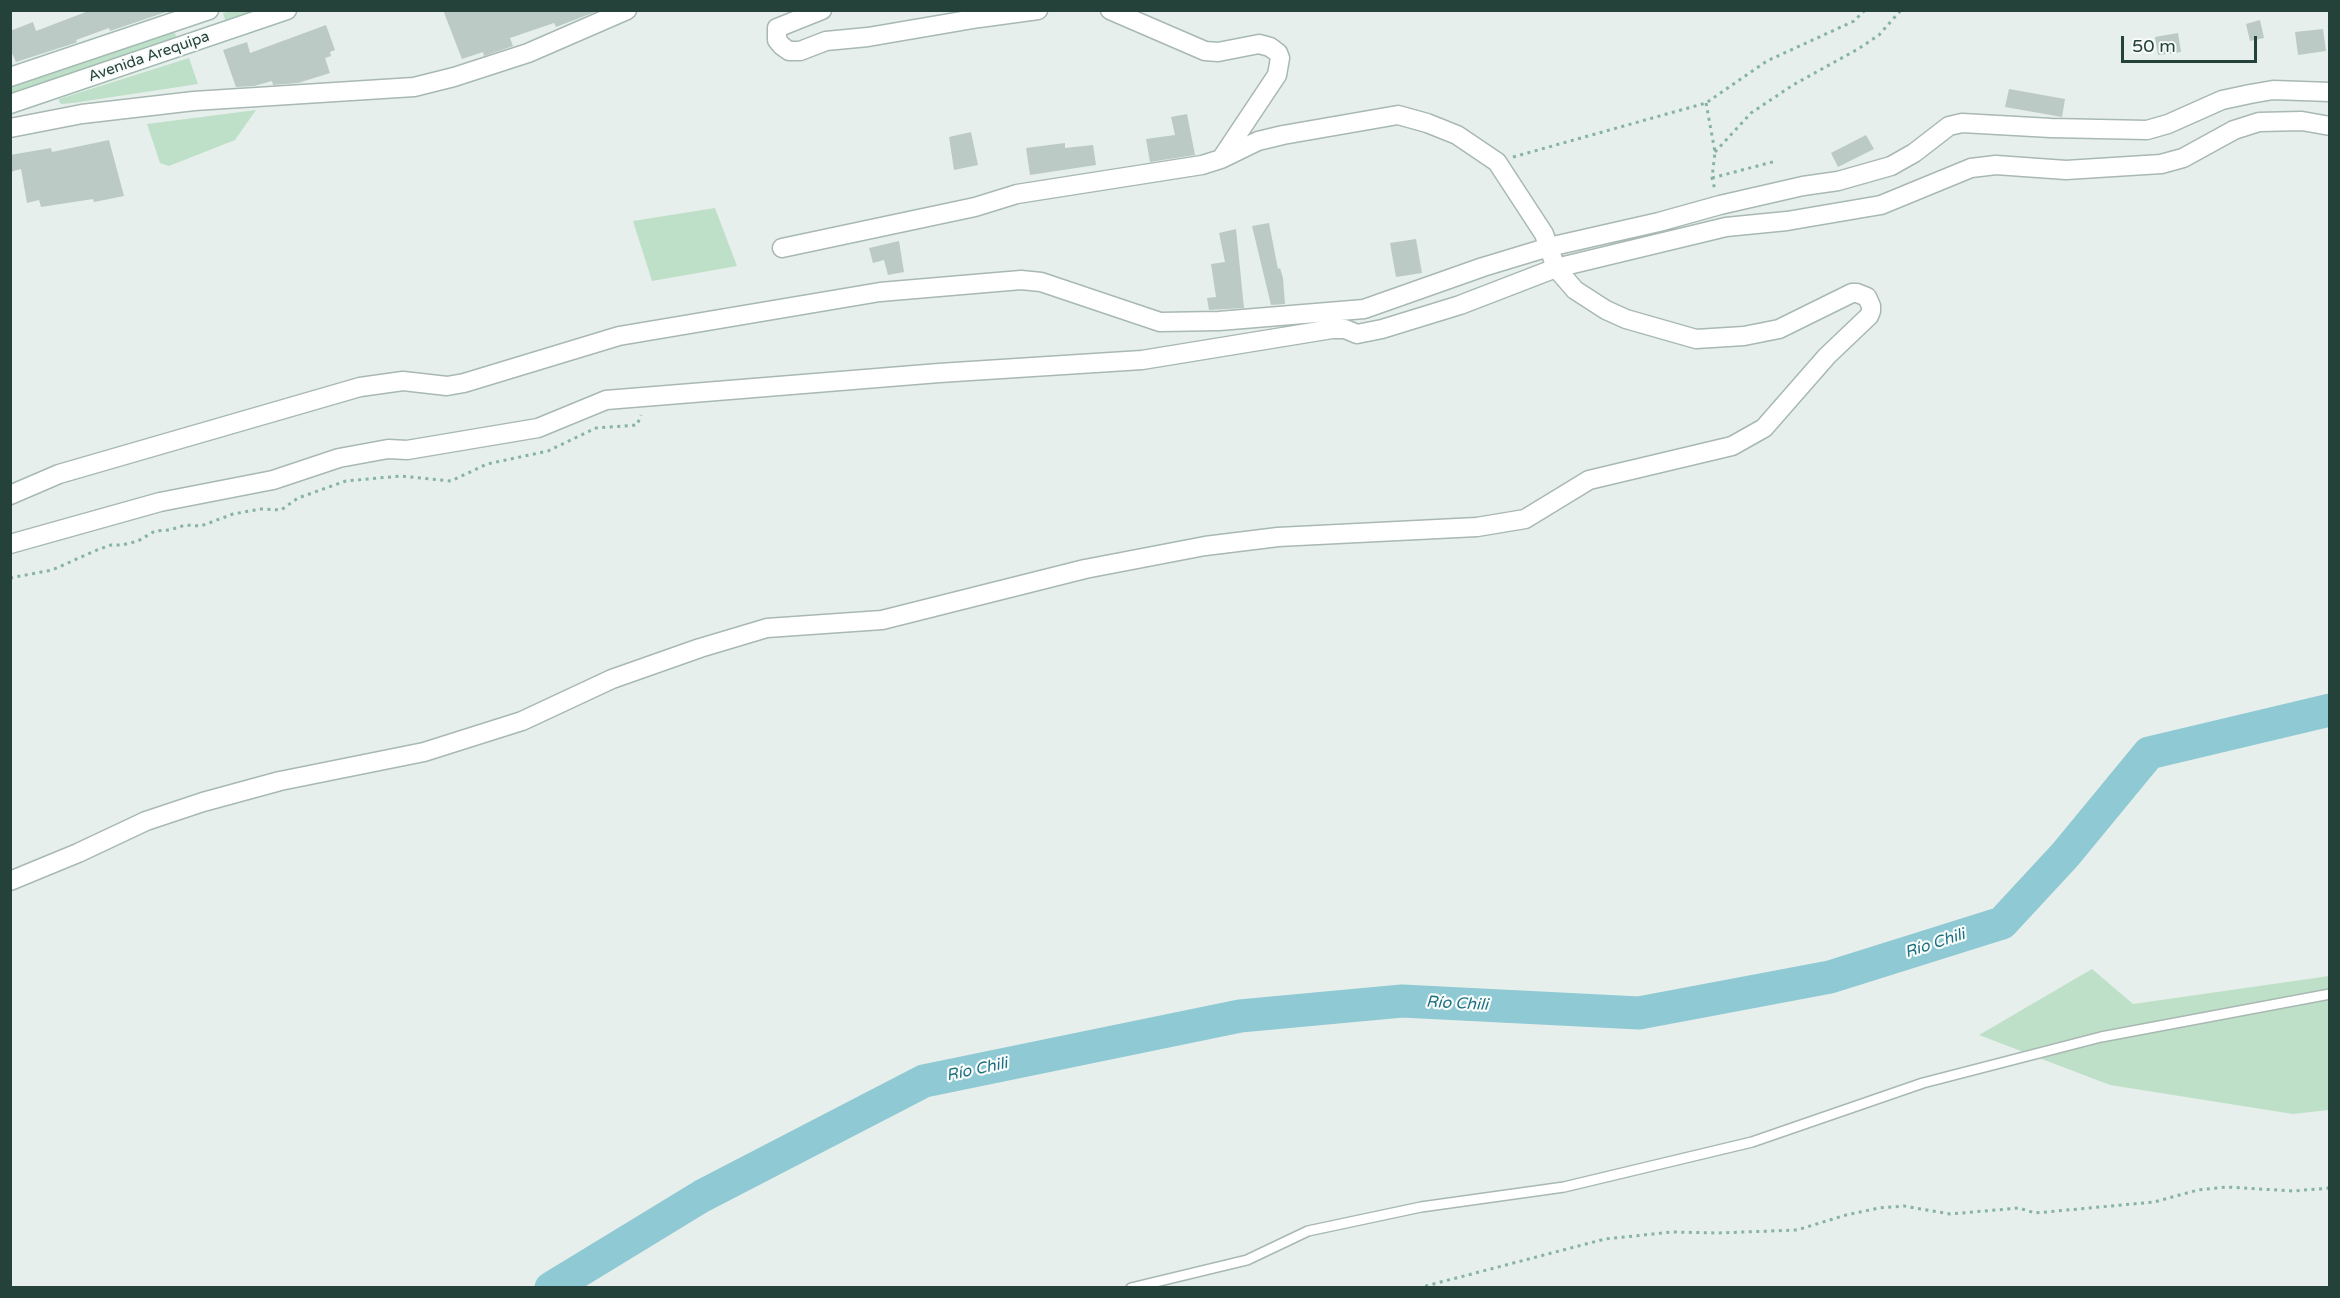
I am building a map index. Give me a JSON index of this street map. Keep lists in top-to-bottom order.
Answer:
{
  "streets": {
    "street": ["Avenida Arequipa"]
  },
  "water": ["Río Chili"],
  "scale_bar": "50 m"
}
